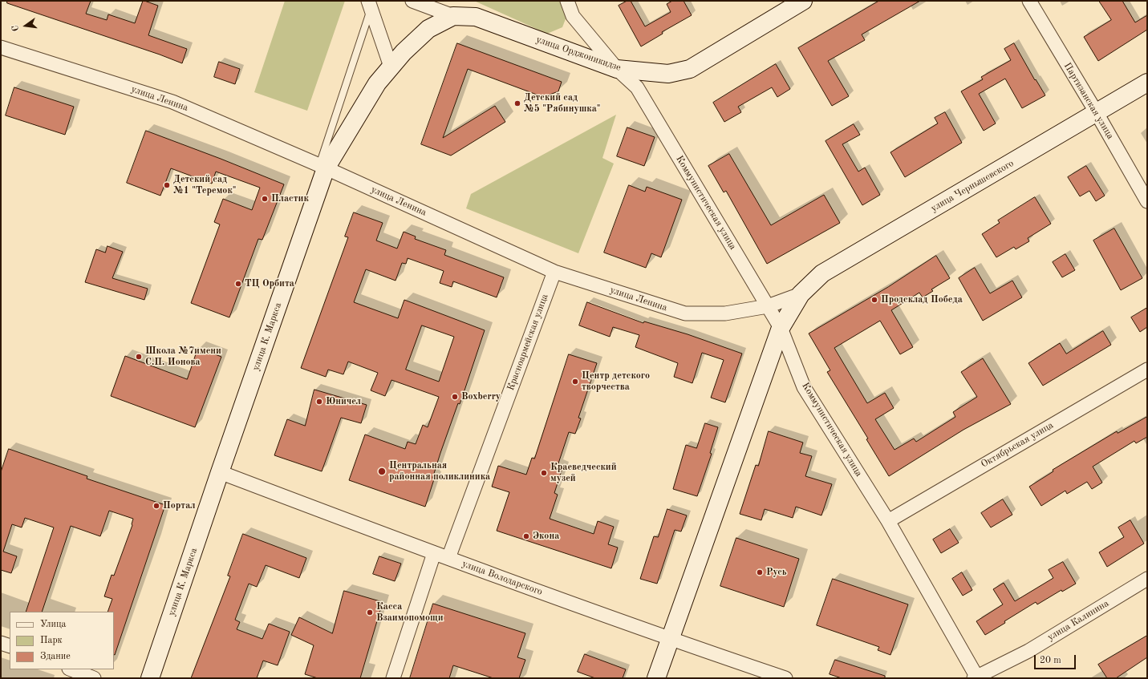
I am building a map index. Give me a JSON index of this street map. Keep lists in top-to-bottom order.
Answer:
{
  "streets": {
    "main road": ["улица Орджоникидзе", "улица Чернышевского", "улица К. Маркса"],
    "street": [
      "улица Ленина",
      "Партизанская улица",
      "Коммунистическая улица",
      "Красноармейская улица",
      "Октябрьская улица",
      "улица Володарского",
      "улица Калинина"
    ]
  },
  "crossings": [
    ["улица Орджоникидзе", "Коммунистическая улица"],
    ["улица Орджоникидзе", "улица К. Маркса"],
    ["улица Ленина", "улица Чернышевского"],
    ["улица Ленина", "Коммунистическая улица"],
    ["улица Ленина", "улица К. Маркса"],
    ["улица Ленина", "Красноармейская улица"],
    ["Партизанская улица", "улица Чернышевского"],
    ["улица Чернышевского", "Коммунистическая улица"],
    ["улица Чернышевского", "улица Володарского"],
    ["Коммунистическая улица", "Октябрьская улица"],
    ["Коммунистическая улица", "улица Калинина"],
    ["улица К. Маркса", "улица Володарского"],
    ["Красноармейская улица", "улица Володарского"]
  ],
  "places": [
    "Детский сад №5 \"Рябинушка\"",
    "Детский сад №1 \"Теремок\"",
    "Пластик",
    "ТЦ Орбита",
    "Продсклад Победа",
    "Школа №7имени С.П. Ионова",
    "Центр детского творчества",
    "Boxberry",
    "Юничел",
    "Центральная районная поликлиника",
    "Краеведческий музей",
    "Портал",
    "Экона",
    "Русь",
    "Касса Взаимопомощи"
  ],
  "legend": ["Улица", "Парк", "Здание"],
  "scale_bar": "20 m",
  "north": "left"
}
